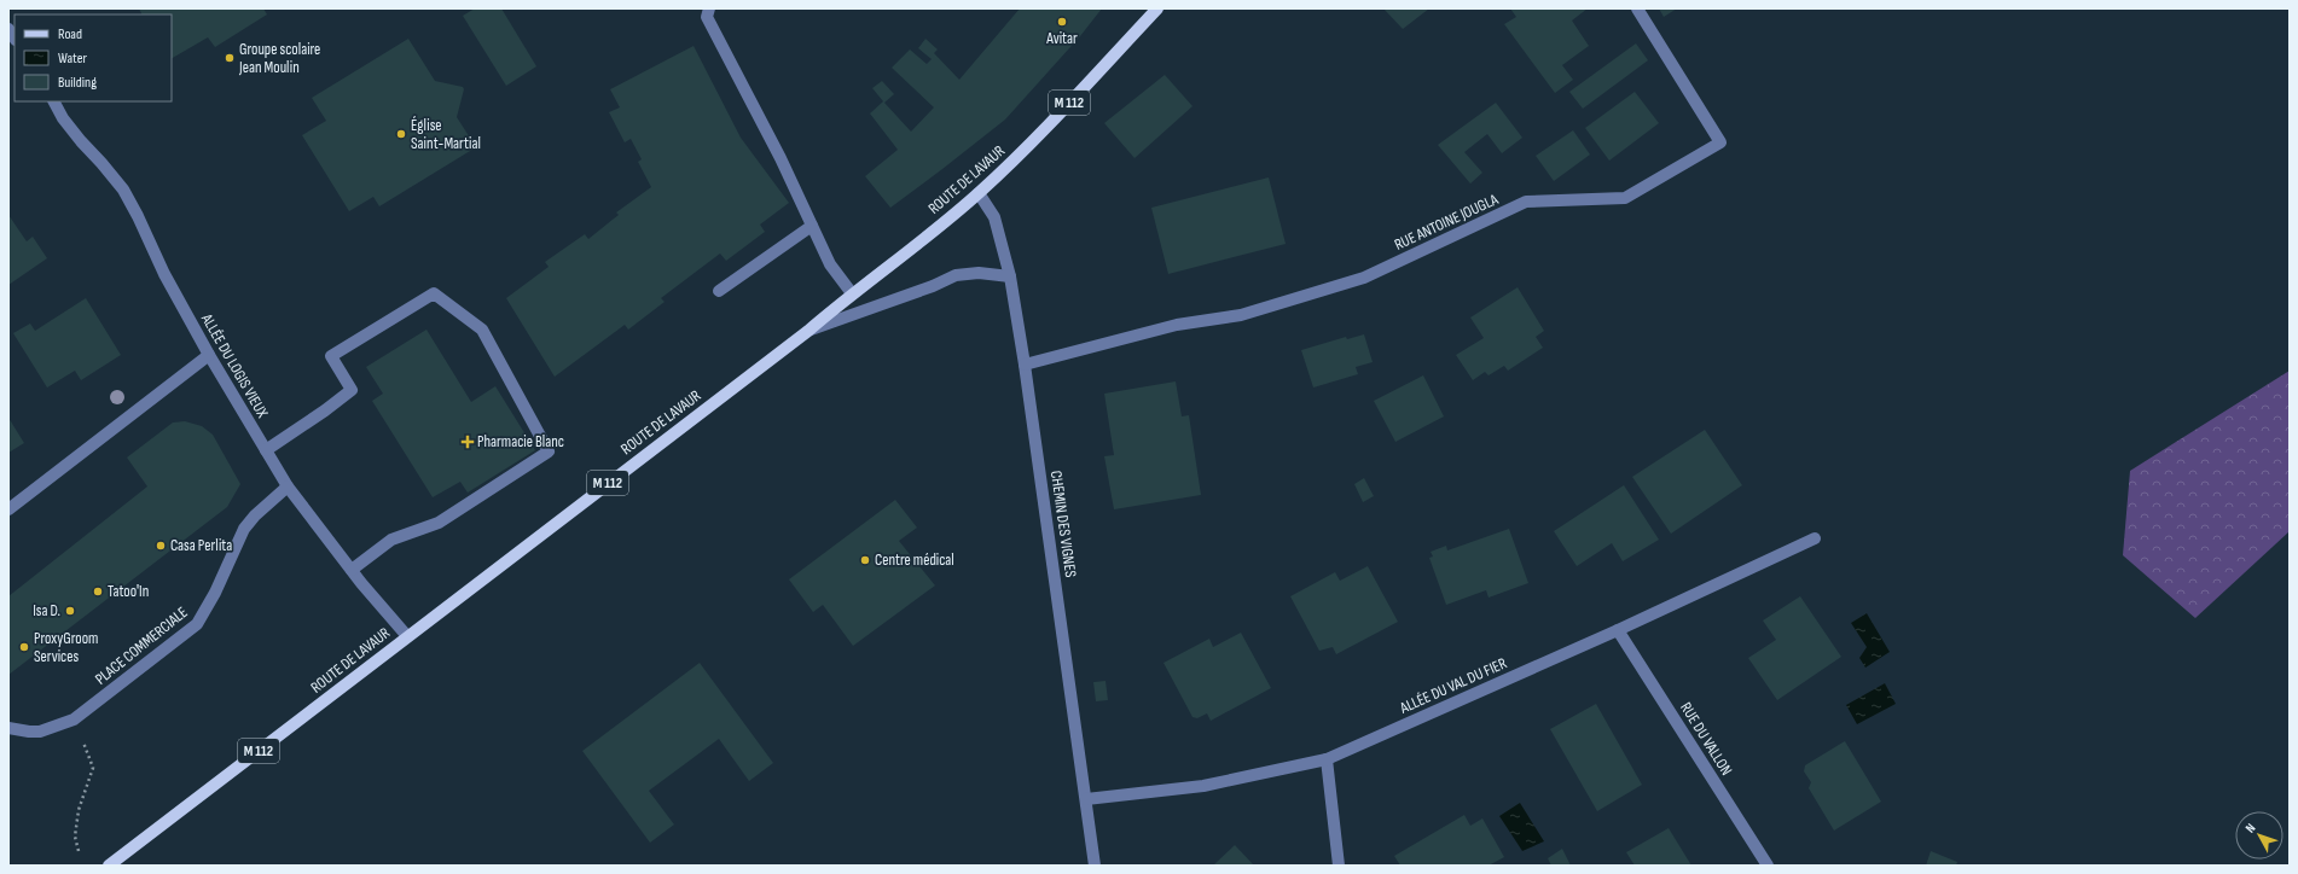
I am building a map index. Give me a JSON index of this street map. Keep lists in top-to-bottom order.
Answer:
{
  "streets": {
    "main road": ["M 112", "ROUTE DE LAVAUR"],
    "street": [
      "RUE ANTOINE JOUGLA",
      "ALLÉE DU LOGIS VIEUX",
      "CHEMIN DES VIGNES",
      "PLACE COMMERCIALE",
      "ALLÉE DU VAL DU FIER",
      "RUE DU VALLON"
    ]
  },
  "crossings": [
    ["ROUTE DE LAVAUR", "ALLÉE DU LOGIS VIEUX"],
    ["ROUTE DE LAVAUR", "CHEMIN DES VIGNES"],
    ["RUE ANTOINE JOUGLA", "CHEMIN DES VIGNES"],
    ["ALLÉE DU LOGIS VIEUX", "PLACE COMMERCIALE"],
    ["CHEMIN DES VIGNES", "ALLÉE DU VAL DU FIER"],
    ["ALLÉE DU VAL DU FIER", "RUE DU VALLON"]
  ],
  "places": {
    "other": [
      "Avitar",
      "Groupe scolaire Jean Moulin",
      "Église Saint-Martial",
      "Casa Perlita",
      "Centre médical",
      "Tatoo'In",
      "Isa D.",
      "ProxyGroom Services"
    ],
    "health": ["Pharmacie Blanc"]
  },
  "legend": ["Road", "Water", "Building"],
  "north": "top left"
}
